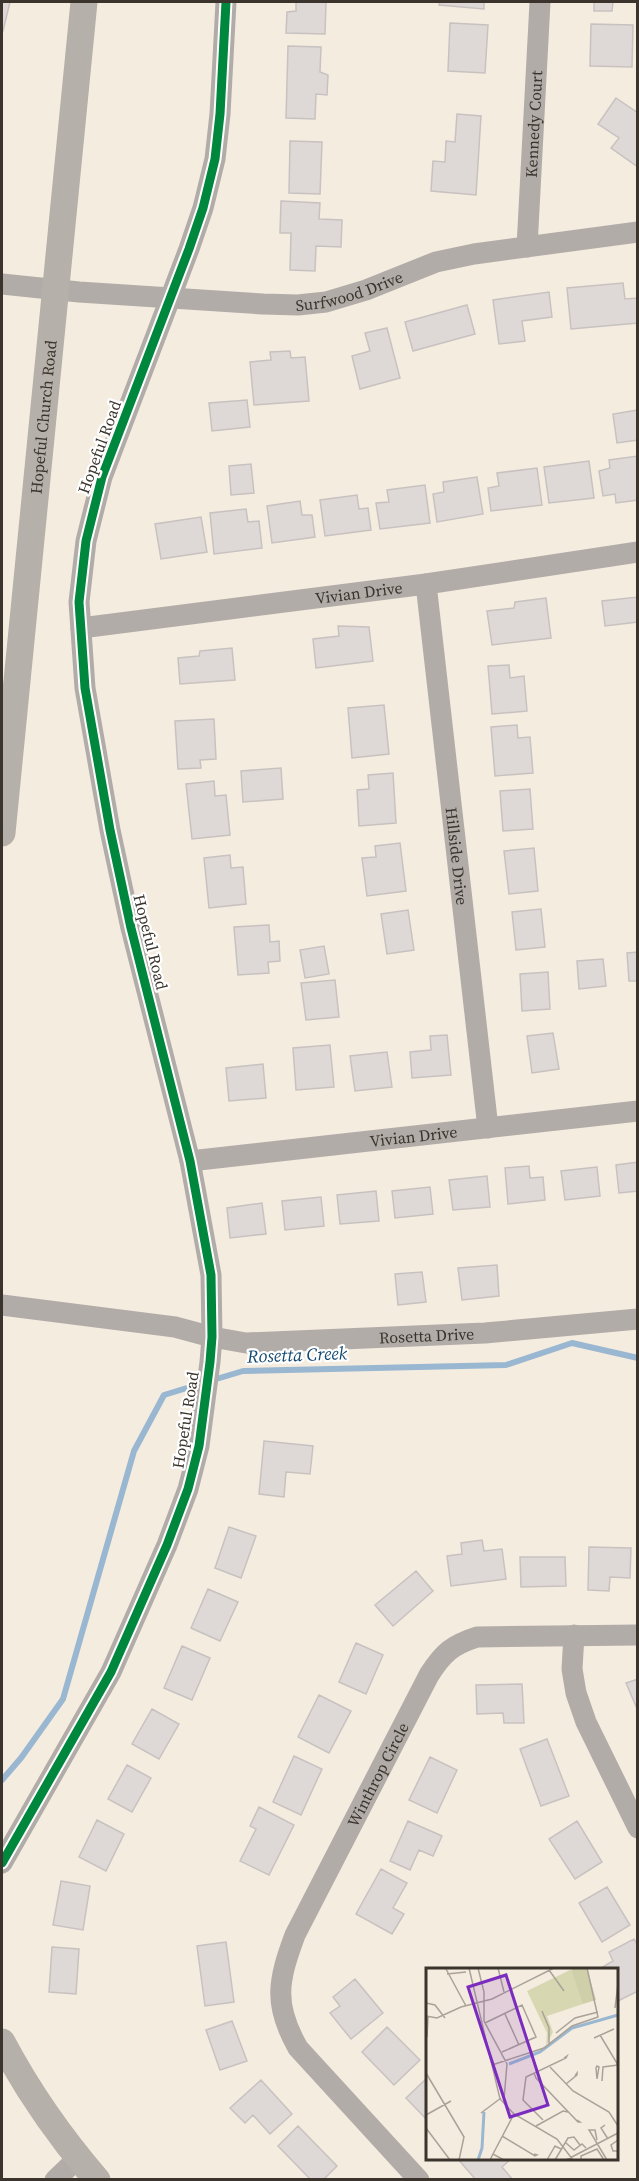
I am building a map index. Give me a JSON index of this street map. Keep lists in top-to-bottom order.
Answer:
{
  "streets": {
    "main road": ["Hopeful Church Road"],
    "street": [
      "Kennedy Court",
      "Surfwood Drive",
      "Hopeful Road",
      "Vivian Drive",
      "Hillside Drive",
      "Rosetta Drive",
      "Winthrop Circle"
    ]
  },
  "crossings": [
    ["Kennedy Court", "Surfwood Drive"],
    ["Surfwood Drive", "Hopeful Church Road"],
    ["Surfwood Drive", "Hopeful Road"],
    ["Hopeful Road", "Vivian Drive"],
    ["Hopeful Road", "Rosetta Drive"],
    ["Vivian Drive", "Hillside Drive"]
  ],
  "water": ["Rosetta Creek"]
}
